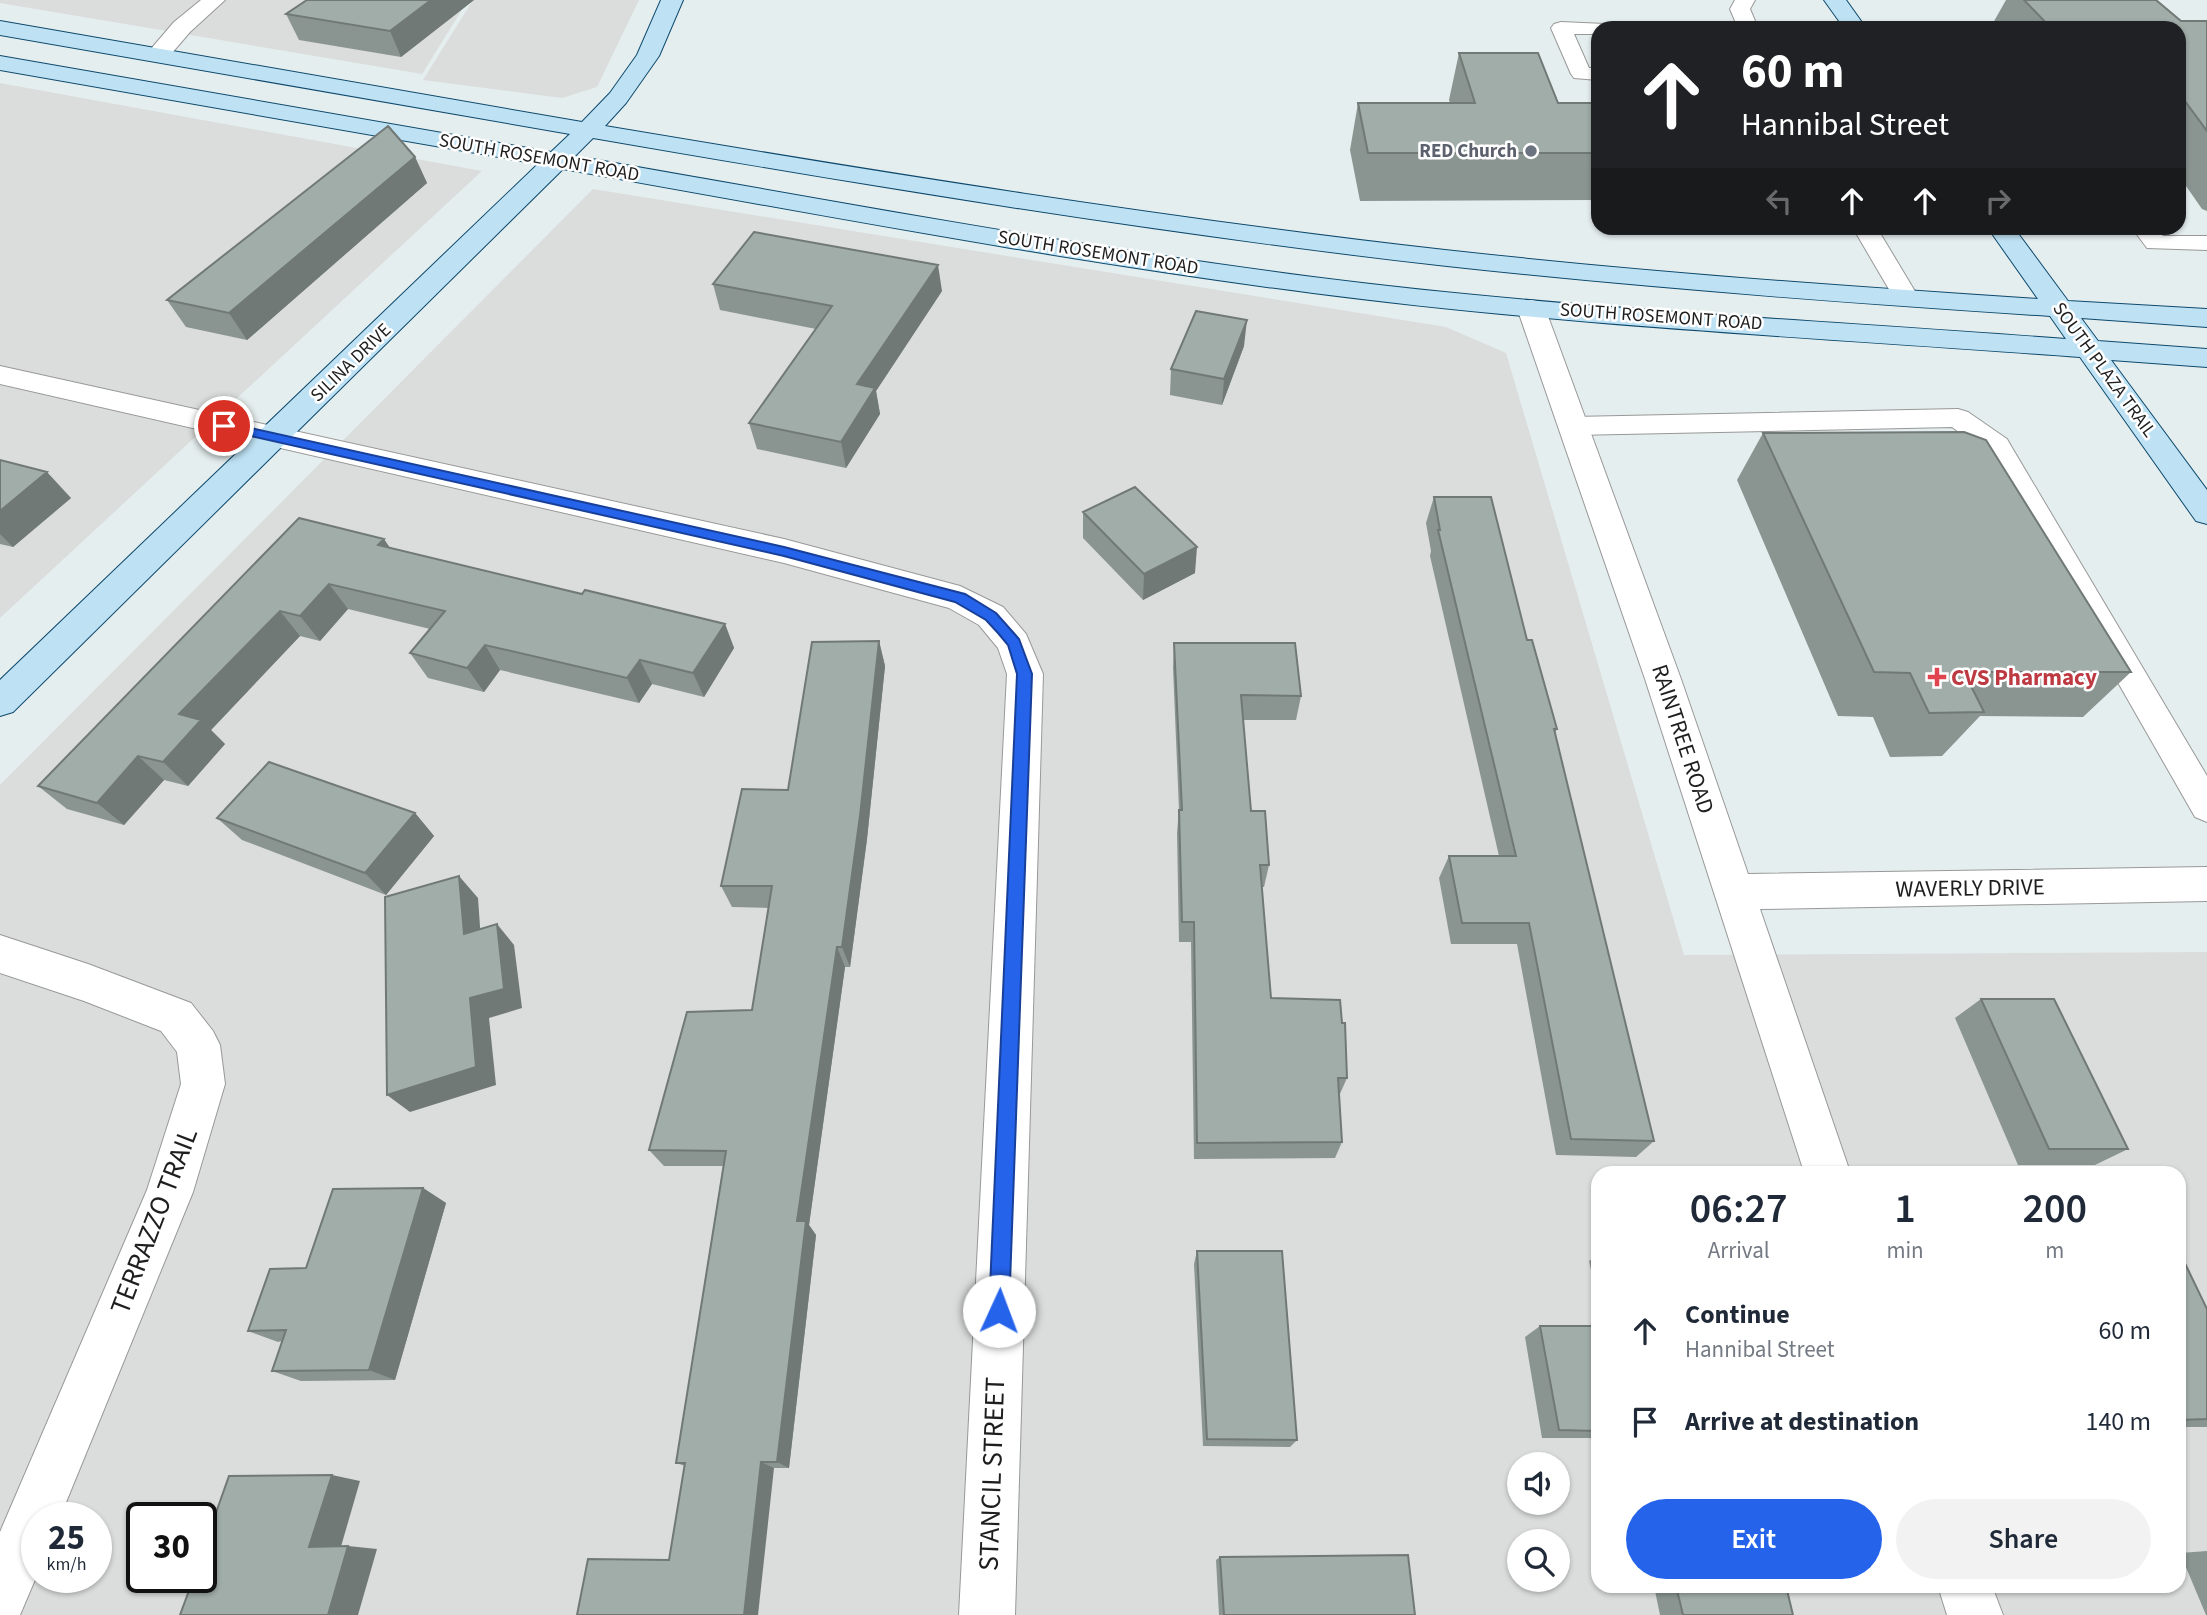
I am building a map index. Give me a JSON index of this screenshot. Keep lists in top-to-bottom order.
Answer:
{
  "streets": {
    "main road": ["SOUTH ROSEMONT ROAD", "SILINA DRIVE", "SOUTH PLAZA TRAIL"],
    "street": [
      "RAINTREE ROAD",
      "WAVERLY DRIVE",
      "TERRAZZO TRAIL",
      "STANCIL STREET"
    ]
  },
  "crossings": [
    ["SOUTH ROSEMONT ROAD", "SILINA DRIVE"],
    ["SOUTH ROSEMONT ROAD", "SOUTH PLAZA TRAIL"],
    ["SOUTH ROSEMONT ROAD", "RAINTREE ROAD"],
    ["SILINA DRIVE", "STANCIL STREET"],
    ["RAINTREE ROAD", "WAVERLY DRIVE"]
  ],
  "places": {
    "other": ["RED Church"],
    "health": ["CVS Pharmacy"]
  },
  "page": {
    "turn": ["60 m", "Hannibal Street"],
    "eta": [
      "06:27",
      "Arrival",
      "1",
      "min",
      "200",
      "m"
    ],
    "list": [
      {
        "name": "Continue",
        "note": "Hannibal Street",
        "value": "60 m"
      },
      {
        "name": "Arrive at destination",
        "value": "140 m"
      }
    ],
    "buttons": ["Exit", "Share"],
    "speed": "25 km/h",
    "limit": "30"
  }
}
